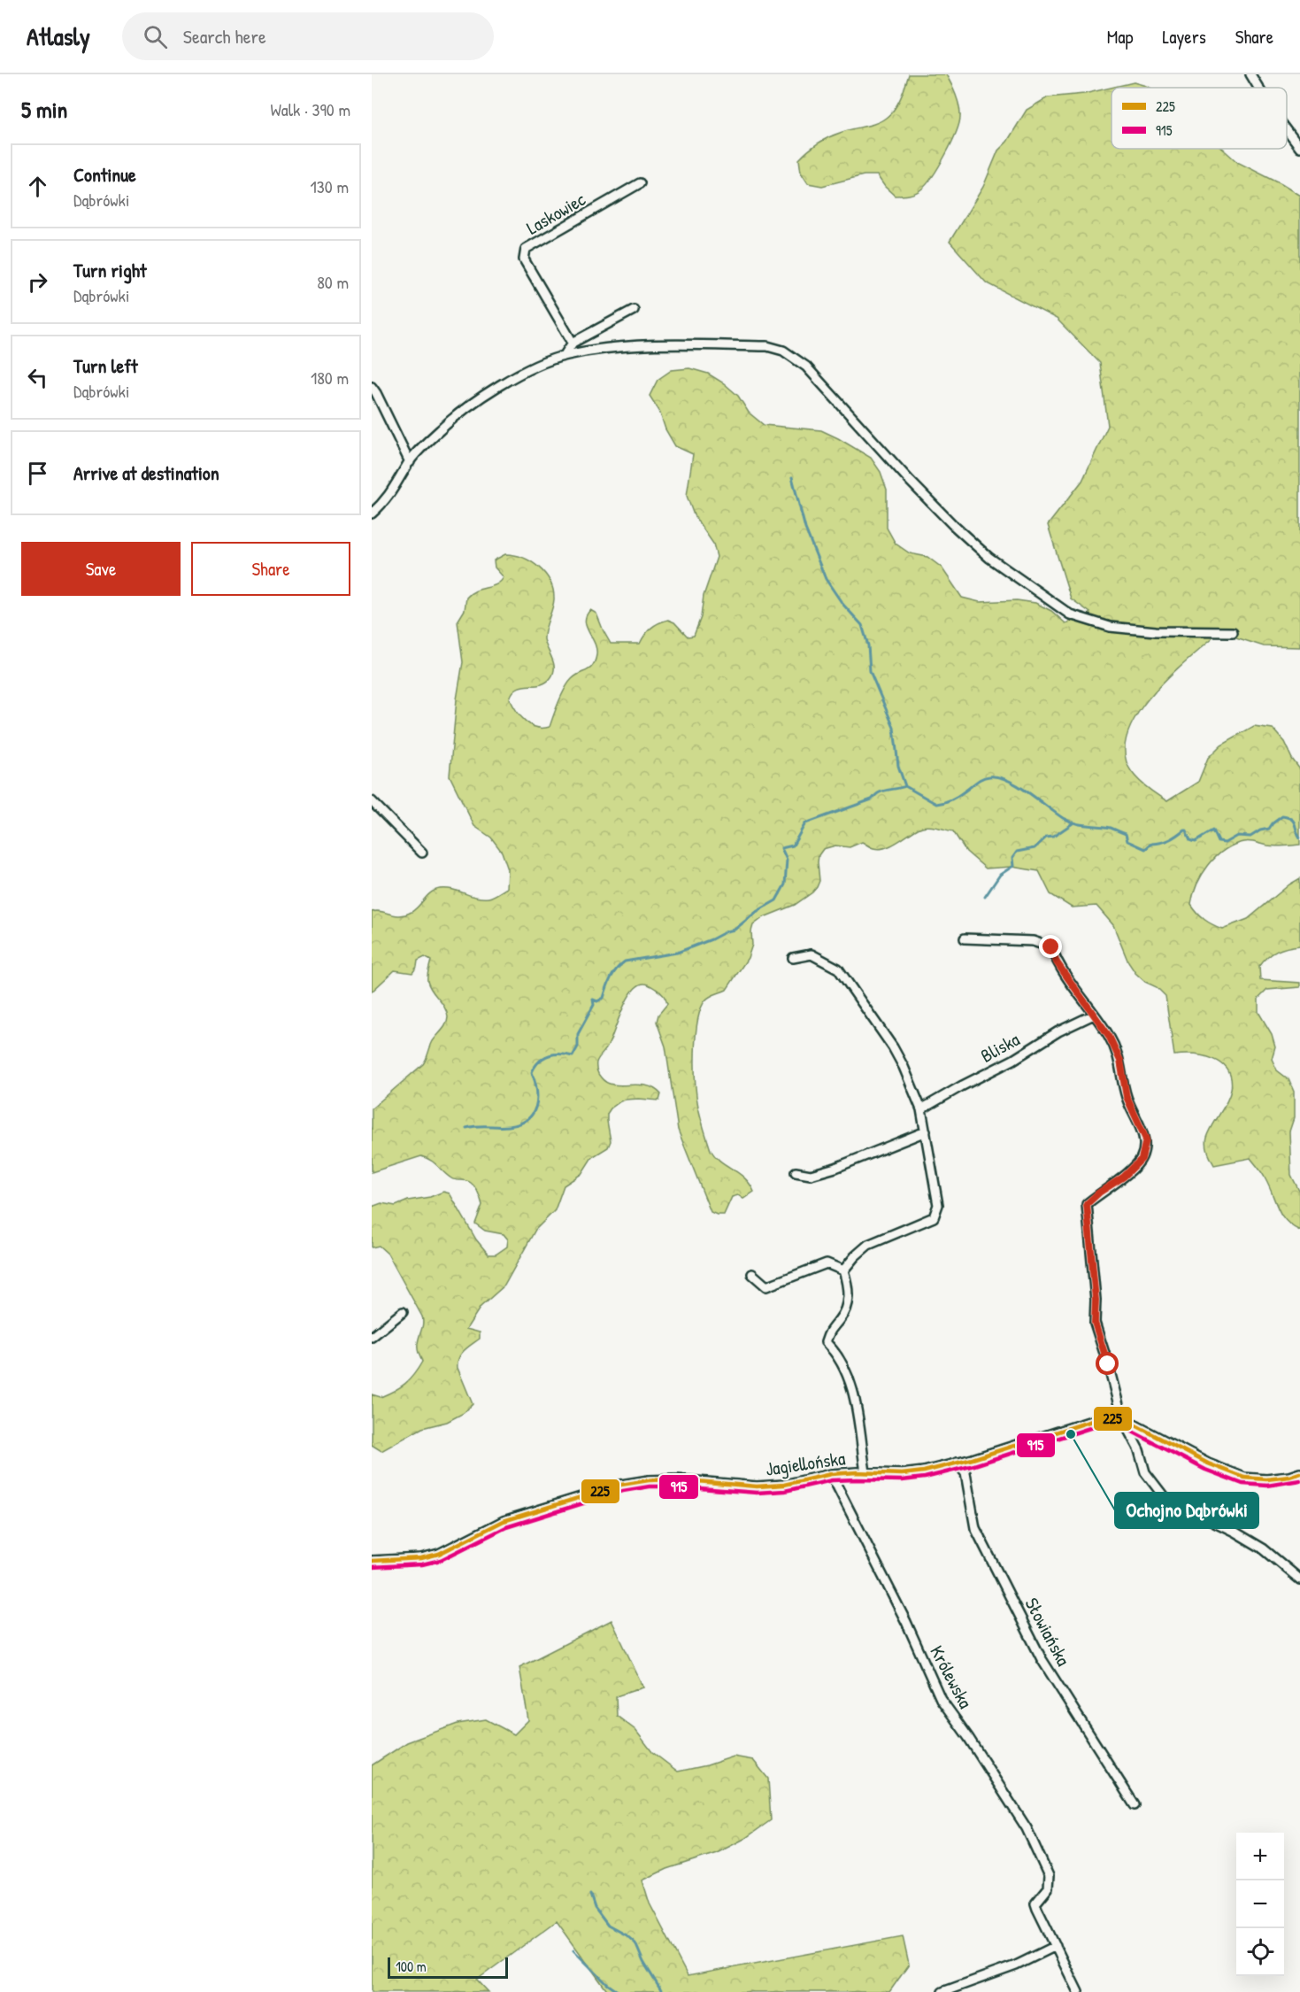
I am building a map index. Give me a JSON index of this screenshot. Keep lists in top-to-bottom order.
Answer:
{
  "streets": {
    "street": [
      "Laskowiec",
      "Bliska",
      "Jagiellońska",
      "Słowiańska",
      "Królewska"
    ]
  },
  "crossings": [
    ["Jagiellońska", "Słowiańska"],
    ["Jagiellońska", "Królewska"]
  ],
  "places": ["Ochojno Dąbrówki"],
  "lines": ["transit line 225", "transit line 915"],
  "legend": ["225", "915"],
  "scale_bar": "100 m",
  "page": {
    "header": "Atlasly",
    "search": "Search here",
    "nav": ["Map", "Layers", "Share"],
    "heading": ["5 min", "Walk · 390 m"],
    "list": [
      ["Continue", "Dąbrówki", "130 m"],
      ["Turn right", "Dąbrówki", "80 m"],
      ["Turn left", "Dąbrówki", "180 m"],
      "Arrive at destination"
    ],
    "buttons": ["Save", "Share"],
    "map_buttons": ["+", "−"],
    "scale": "100 m"
  }
}
